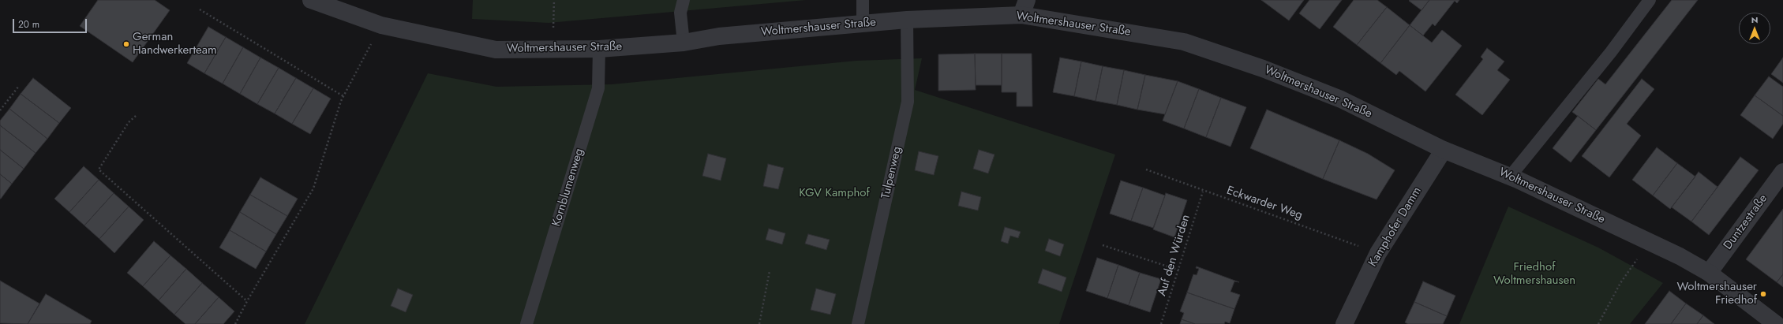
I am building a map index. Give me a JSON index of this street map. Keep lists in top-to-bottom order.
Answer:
{
  "streets": {
    "street": ["Woltmershauser Straße", "Duntzestraße", "Kamphofer Damm"],
    "lane": ["Tulpenweg", "Kornblumenweg"],
    "path": ["Eckwarder Weg", "Auf den Würden"]
  },
  "crossings": [
    ["Woltmershauser Straße", "Tulpenweg"],
    ["Woltmershauser Straße", "Kornblumenweg"],
    ["Woltmershauser Straße", "Duntzestraße"],
    ["Woltmershauser Straße", "Kamphofer Damm"],
    ["Eckwarder Weg", "Kamphofer Damm"],
    ["Eckwarder Weg", "Auf den Würden"]
  ],
  "parks": ["KGV Kamphof", "Friedhof Woltmershausen"],
  "places": ["German Handwerkerteam", "Woltmershauser Friedhof"],
  "scale_bar": "20 m",
  "north": "top"
}
